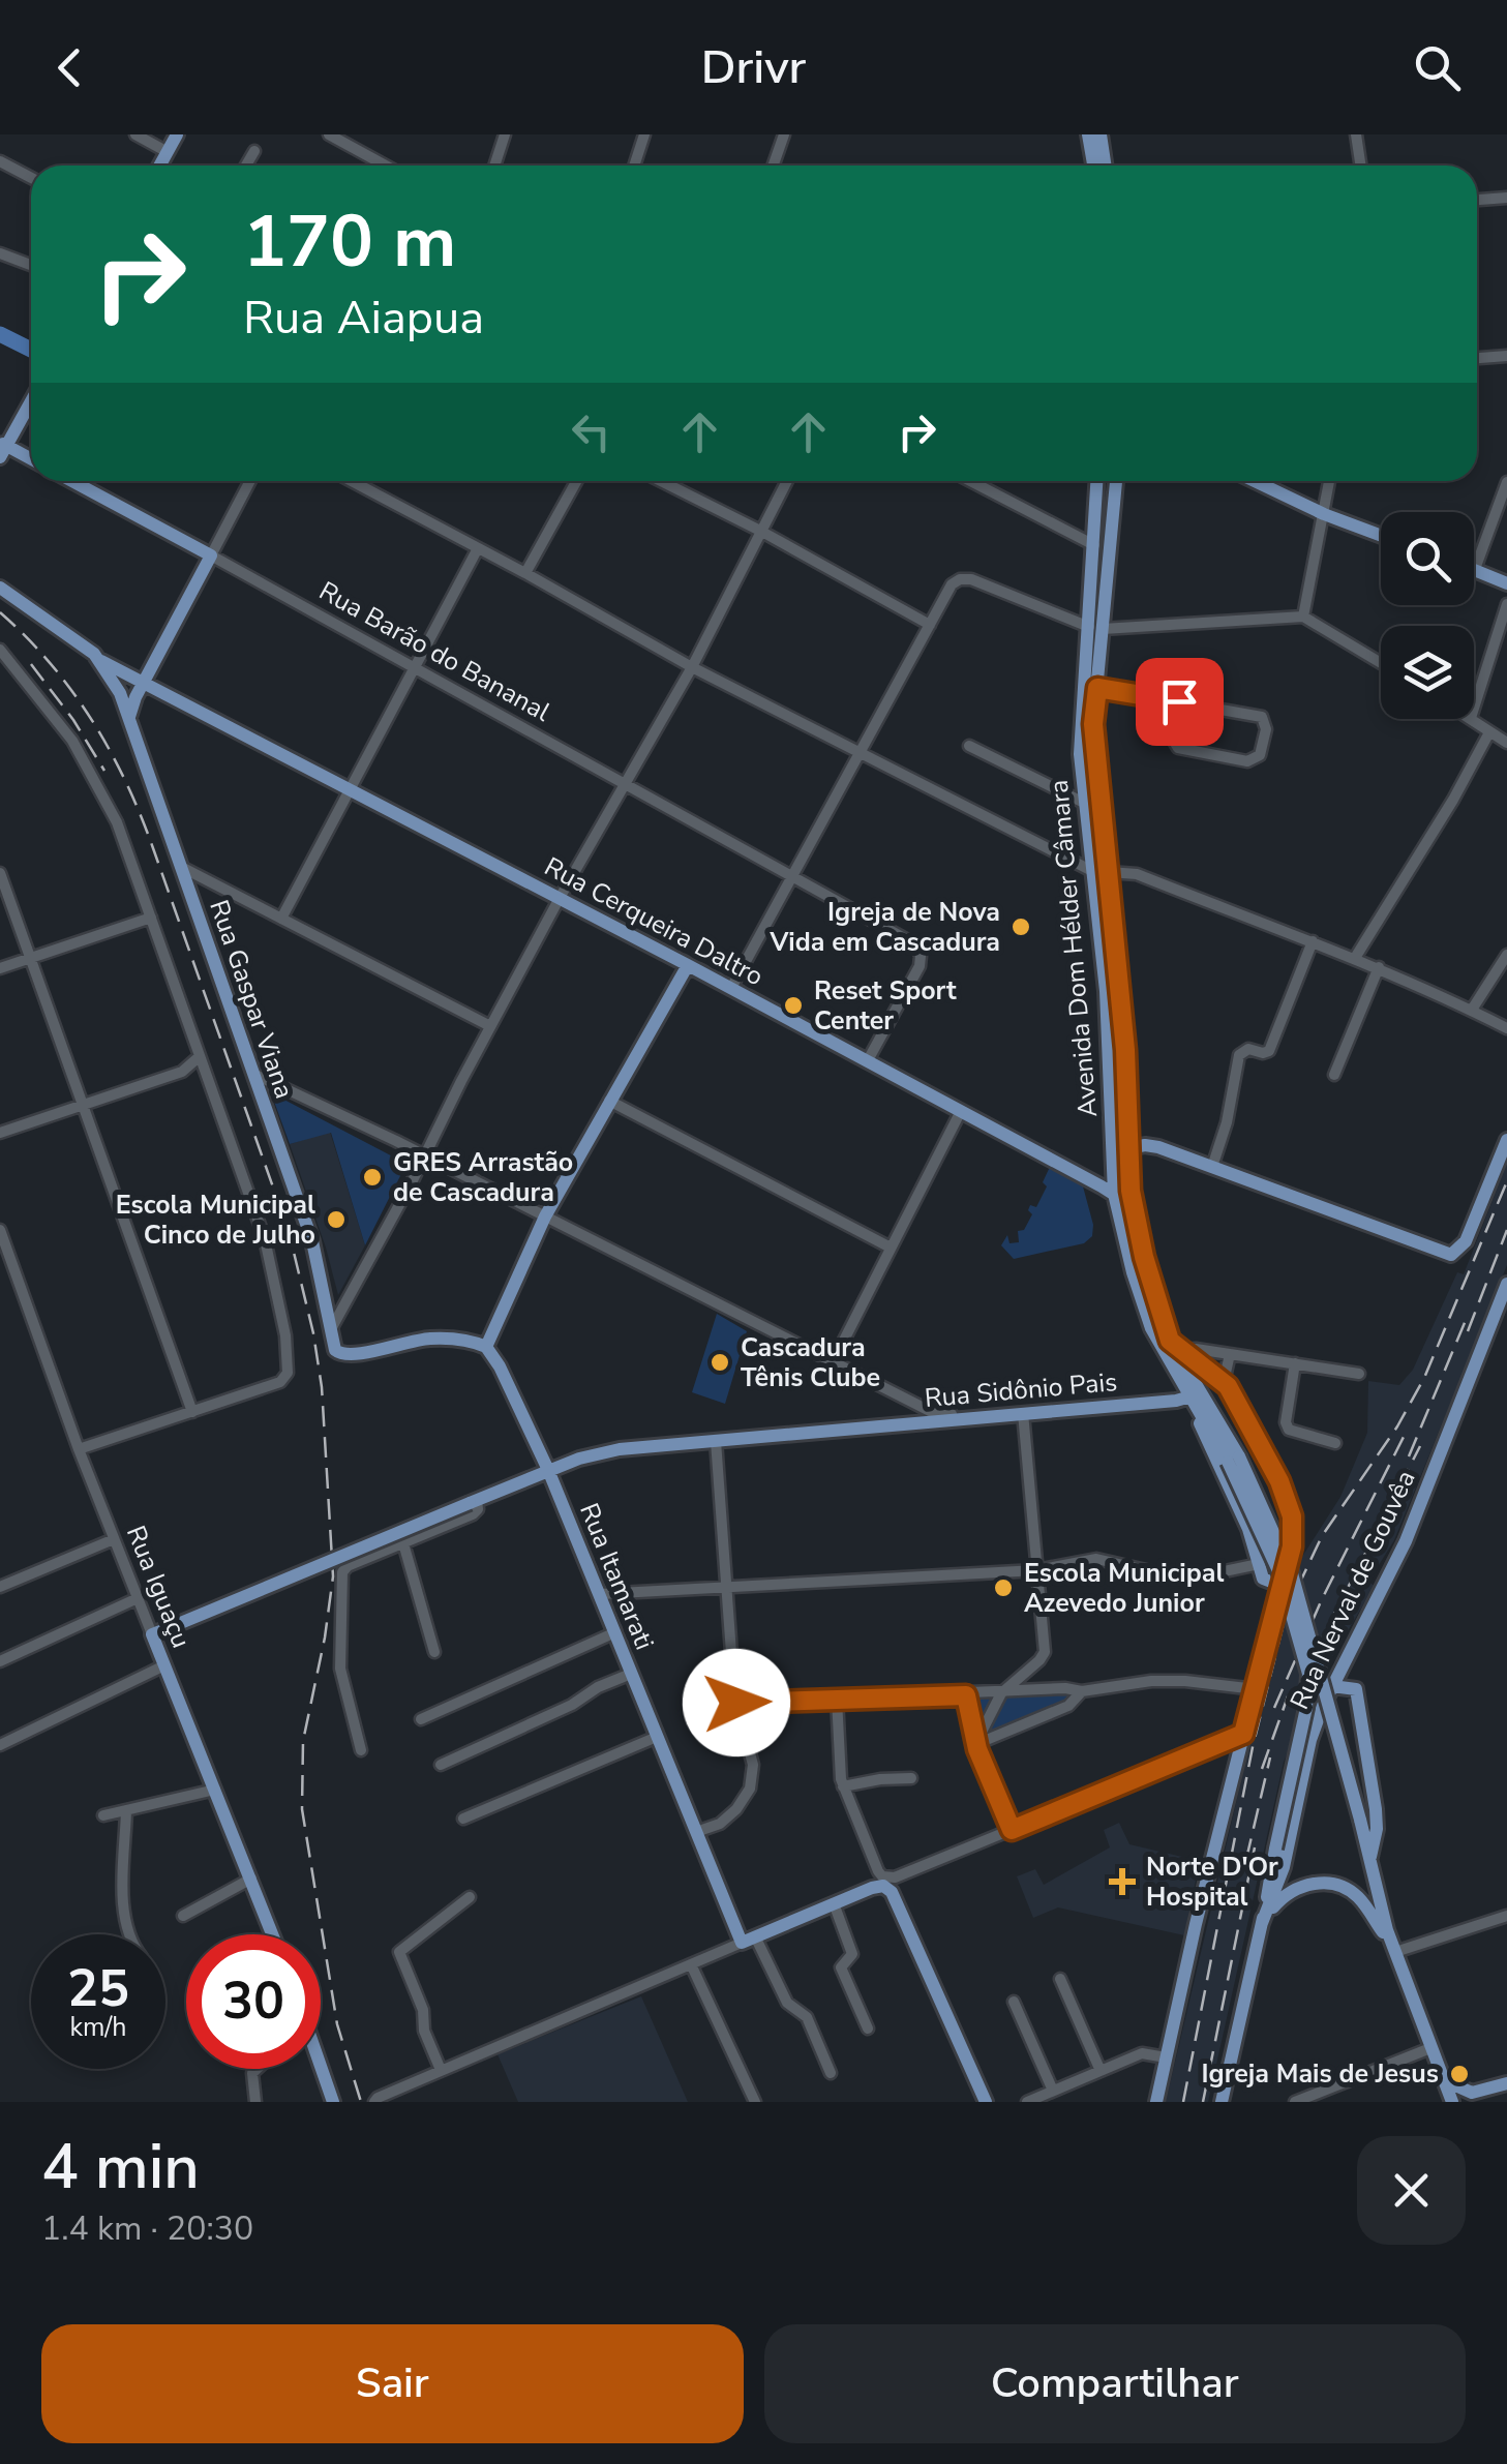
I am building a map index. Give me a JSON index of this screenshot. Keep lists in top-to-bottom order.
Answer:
{
  "streets": {
    "main road": [
      "Rua Barão do Bananal",
      "Rua Cerqueira Daltro",
      "Avenida Dom Hélder Câmara",
      "Rua Gaspar Viana",
      "Rua Sidônio Pais",
      "Rua Itamarati",
      "Rua Iguaçu",
      "Rua Nerval de Gouvêa"
    ]
  },
  "crossings": [
    ["Rua Barão do Bananal", "Rua Cerqueira Daltro"],
    ["Rua Cerqueira Daltro", "Avenida Dom Hélder Câmara"],
    ["Rua Cerqueira Daltro", "Rua Gaspar Viana"],
    ["Avenida Dom Hélder Câmara", "Rua Sidônio Pais"],
    ["Rua Gaspar Viana", "Rua Itamarati"],
    ["Rua Sidônio Pais", "Rua Itamarati"],
    ["Rua Sidônio Pais", "Rua Iguaçu"]
  ],
  "places": {
    "other": [
      "Igreja de Nova Vida em Cascadura",
      "Reset Sport Center",
      "GRES Arrastão de Cascadura",
      "Escola Municipal Cinco de Julho",
      "Cascadura Tênis Clube",
      "Escola Municipal Azevedo Junior",
      "Igreja Mais de Jesus"
    ],
    "health": ["Norte D'Or Hospital"]
  },
  "page": {
    "header": "Drivr",
    "turn": ["170 m", "Rua Aiapua"],
    "speed": "25 km/h",
    "limit": "30",
    "heading": ["4 min", "1.4 km · 20:30"],
    "buttons": ["Sair", "Compartilhar"]
  }
}
